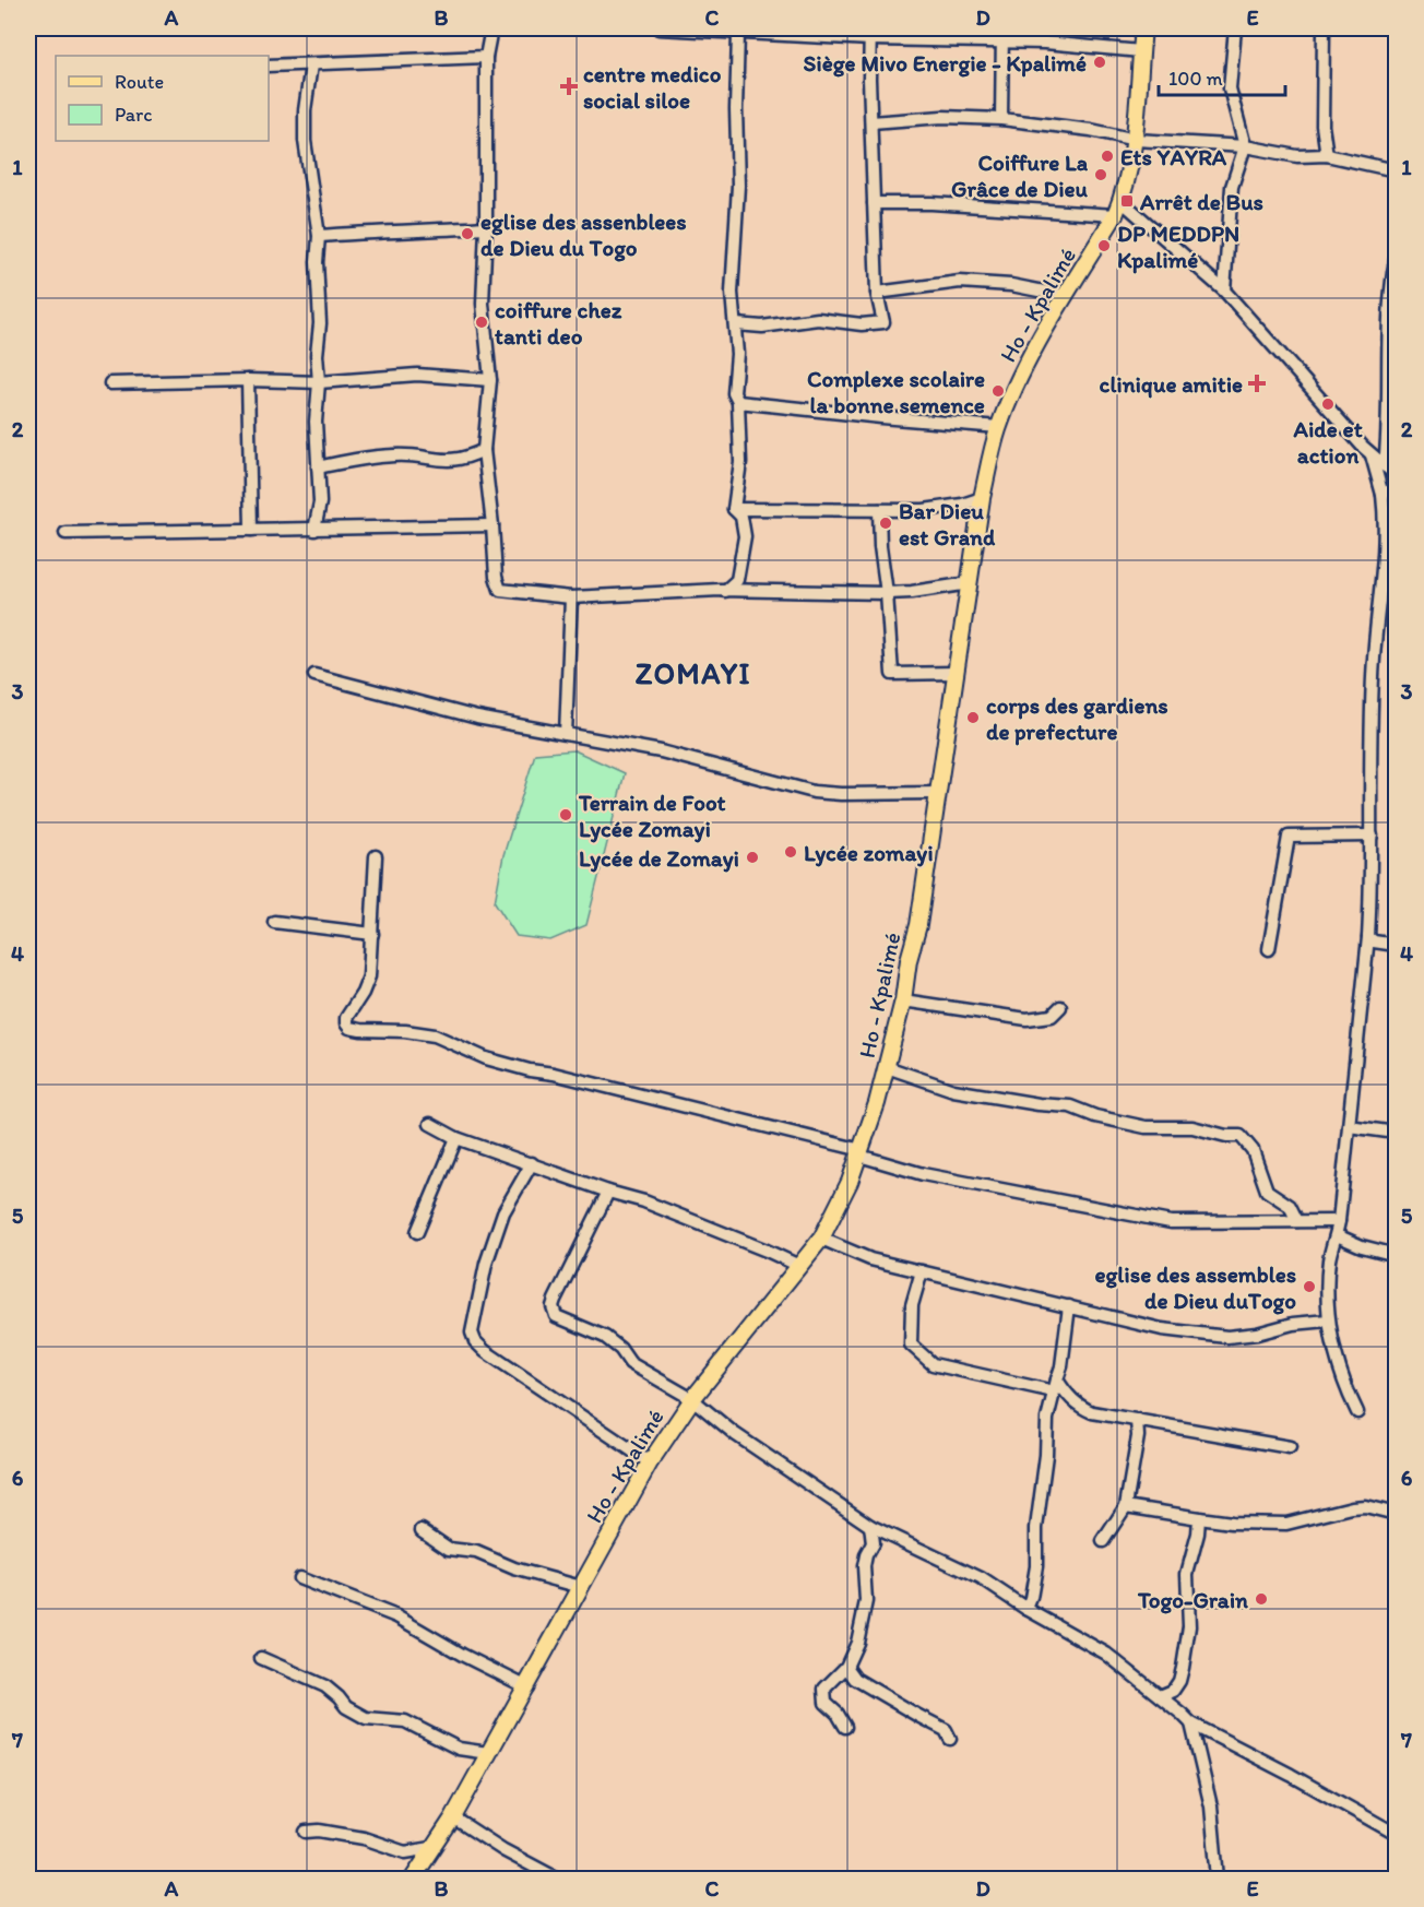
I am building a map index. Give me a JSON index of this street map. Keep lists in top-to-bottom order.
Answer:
{
  "streets": {
    "main road": ["Ho - Kpalimé"]
  },
  "districts": ["ZOMAYI"],
  "places": {
    "other": [
      "Siège Mivo Energie - Kpalimé",
      "Ets YAYRA",
      "Coiffure La Grâce de Dieu",
      "eglise des assenblees de Dieu du Togo",
      "DP MEDDPN Kpalimé",
      "coiffure chez tanti deo",
      "Complexe scolaire la bonne semence",
      "Aide et action",
      "Bar Dieu est Grand",
      "corps des gardiens de prefecture",
      "Terrain de Foot Lycée Zomayi",
      "Lycée zomayi",
      "Lycée de Zomayi",
      "eglise des assembles de Dieu duTogo",
      "Togo-Grain"
    ],
    "health": ["centre medico social siloe", "clinique amitie"],
    "transit": ["Arrêt de Bus"]
  },
  "legend": ["Route", "Parc"],
  "scale_bar": "100 m",
  "grid": {
    "columns": [
      "A",
      "B",
      "C",
      "D",
      "E"
    ],
    "rows": [
      "1",
      "2",
      "3",
      "4",
      "5",
      "6",
      "7"
    ]
  }
}
